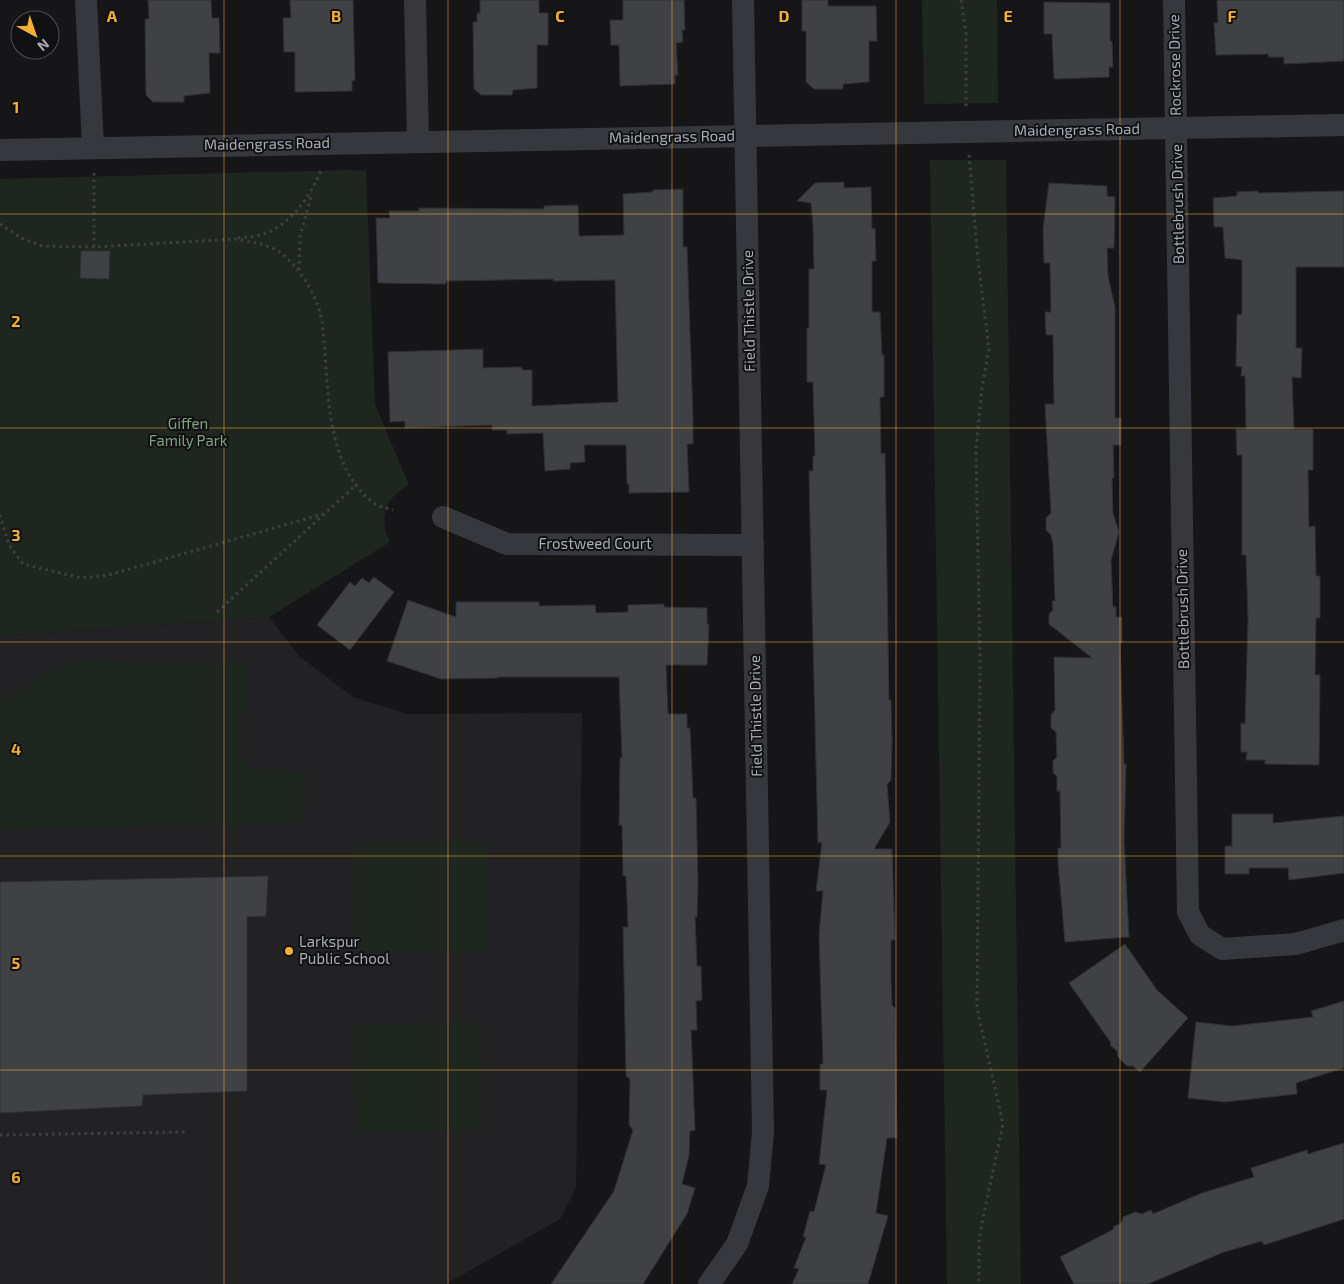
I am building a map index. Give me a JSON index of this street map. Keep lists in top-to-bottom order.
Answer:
{
  "streets": {
    "street": [
      "Rockrose Drive",
      "Maidengrass Road",
      "Bottlebrush Drive",
      "Field Thistle Drive",
      "Frostweed Court"
    ]
  },
  "crossings": [
    ["Rockrose Drive", "Maidengrass Road"],
    ["Rockrose Drive", "Bottlebrush Drive"],
    ["Maidengrass Road", "Bottlebrush Drive"],
    ["Maidengrass Road", "Field Thistle Drive"],
    ["Field Thistle Drive", "Frostweed Court"]
  ],
  "parks": ["Giffen Family Park"],
  "places": ["Larkspur Public School"],
  "north": "bottom right",
  "grid": {
    "columns": [
      "A",
      "B",
      "C",
      "D",
      "E",
      "F"
    ],
    "rows": [
      "1",
      "2",
      "3",
      "4",
      "5",
      "6"
    ]
  }
}
